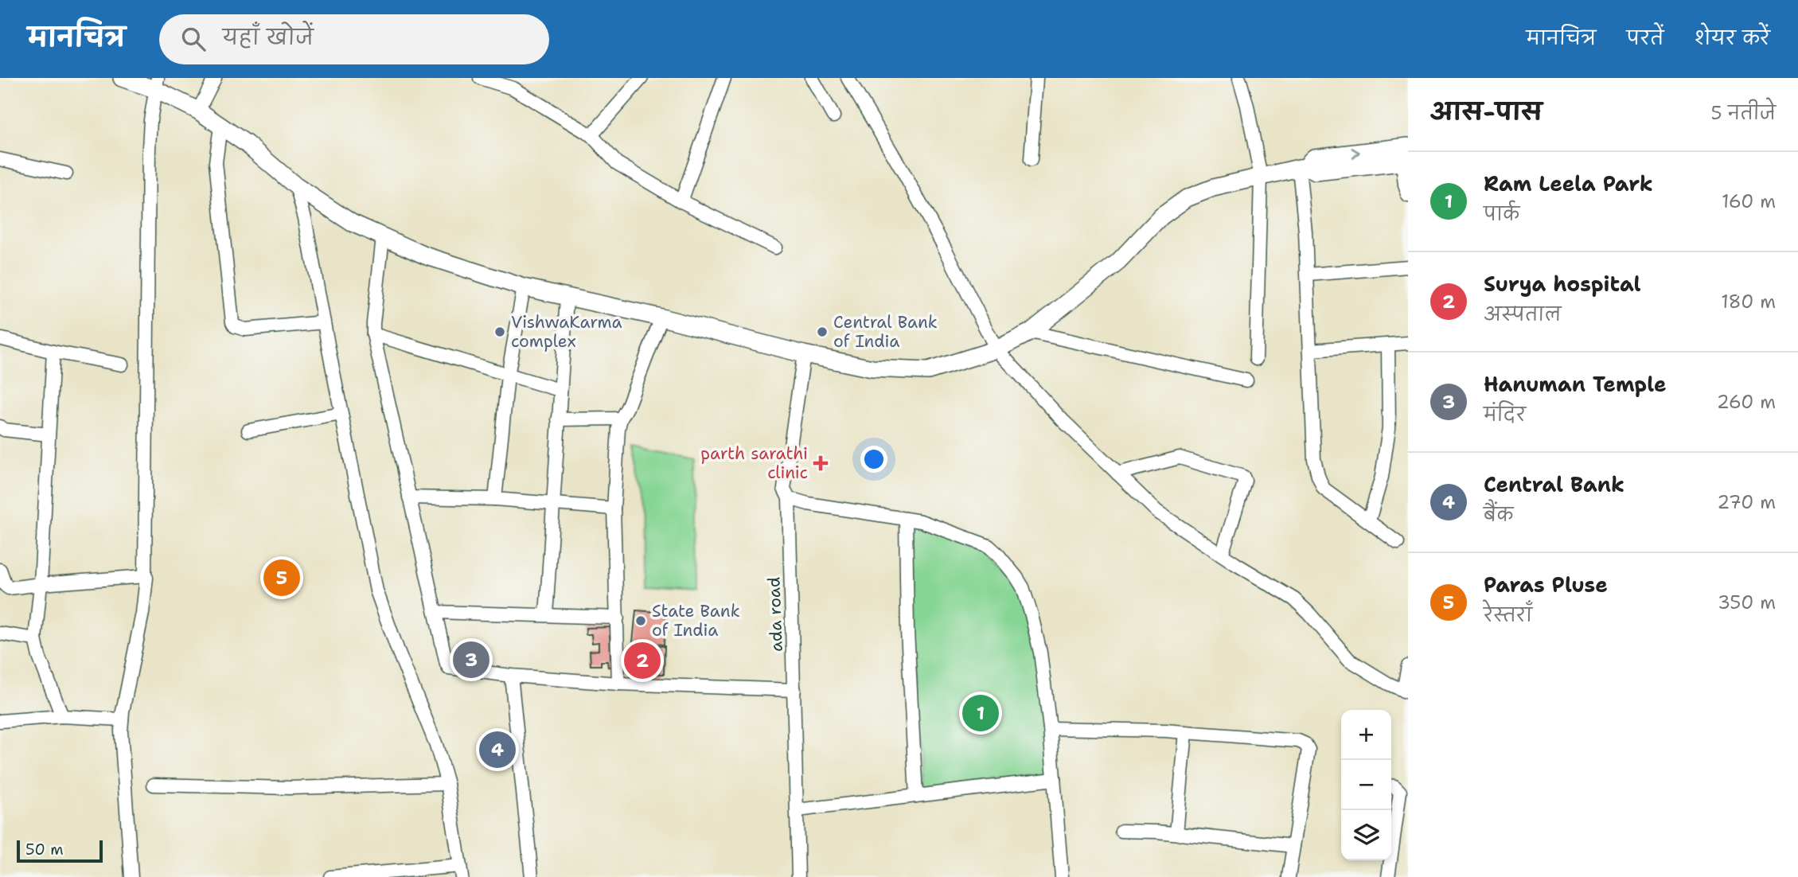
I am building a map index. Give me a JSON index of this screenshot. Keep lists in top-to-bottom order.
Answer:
{
  "streets": {
    "street": ["ada road"]
  },
  "places": {
    "other": ["VishwaKarma complex", "Central Bank of India", "State Bank of India"],
    "health": ["parth sarathi clinic"]
  },
  "scale_bar": "50 m",
  "page": {
    "header": "मानचित्र",
    "search": "यहाँ खोजें",
    "nav": ["मानचित्र", "परतें", "शेयर करें"],
    "heading": ["आस-पास", "5 नतीजे"],
    "list": [
      {
        "mark": "1",
        "name": "Ram Leela Park",
        "note": "पार्क",
        "value": "160 m"
      },
      {
        "mark": "2",
        "name": "Surya hospital",
        "note": "अस्पताल",
        "value": "180 m"
      },
      {
        "mark": "3",
        "name": "Hanuman Temple",
        "note": "मंदिर",
        "value": "260 m"
      },
      {
        "mark": "4",
        "name": "Central Bank",
        "note": "बैंक",
        "value": "270 m"
      },
      {
        "mark": "5",
        "name": "Paras Pluse",
        "note": "रेस्तराँ",
        "value": "350 m"
      }
    ],
    "pins": [
      "5",
      "3",
      "2",
      "1",
      "4"
    ],
    "map_buttons": ["+", "−"],
    "scale": "50 m"
  }
}
